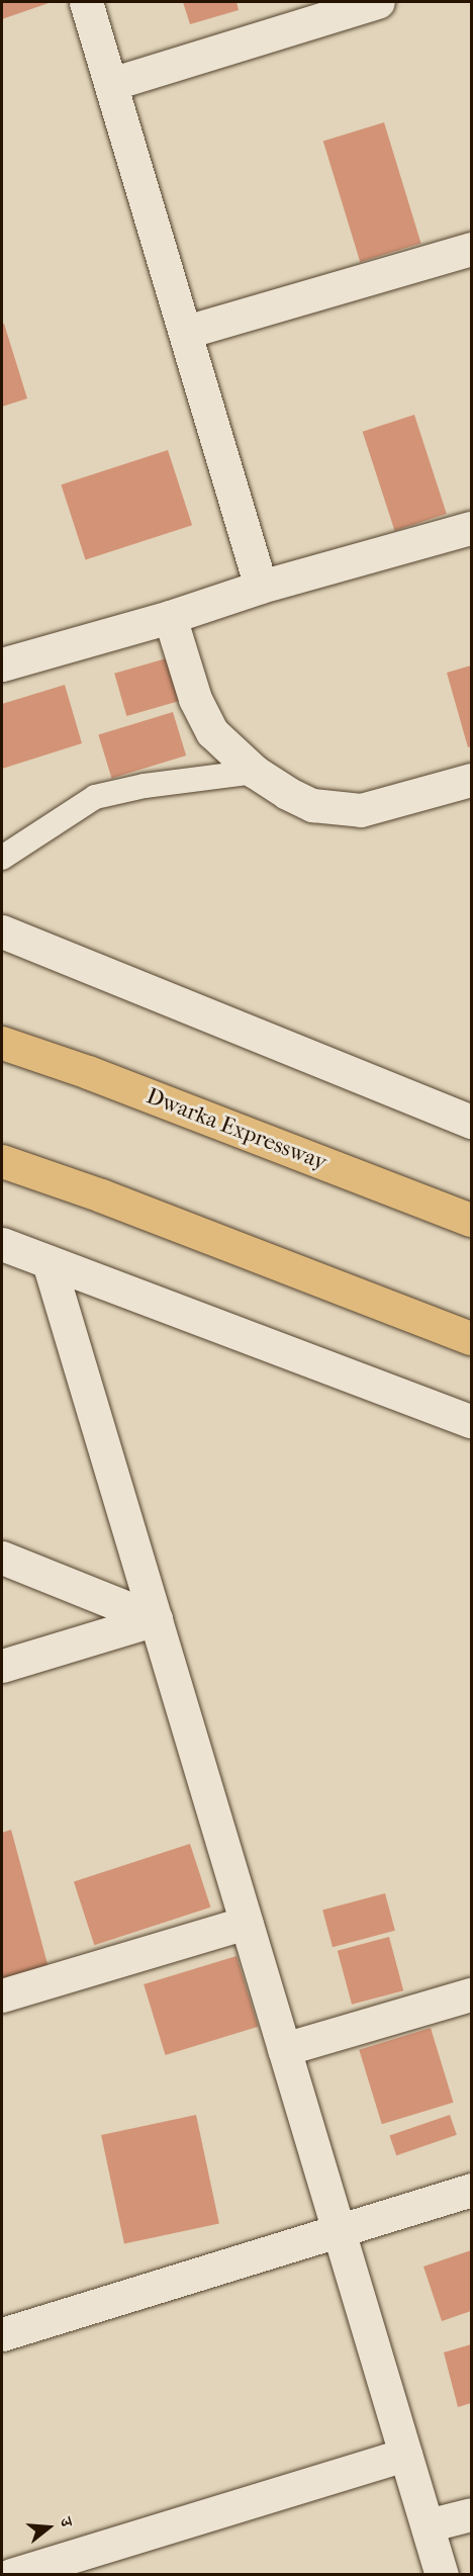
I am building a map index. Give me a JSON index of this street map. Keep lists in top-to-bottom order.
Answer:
{
  "streets": {
    "highway": ["Dwarka Expressway"]
  },
  "north": "right"
}
